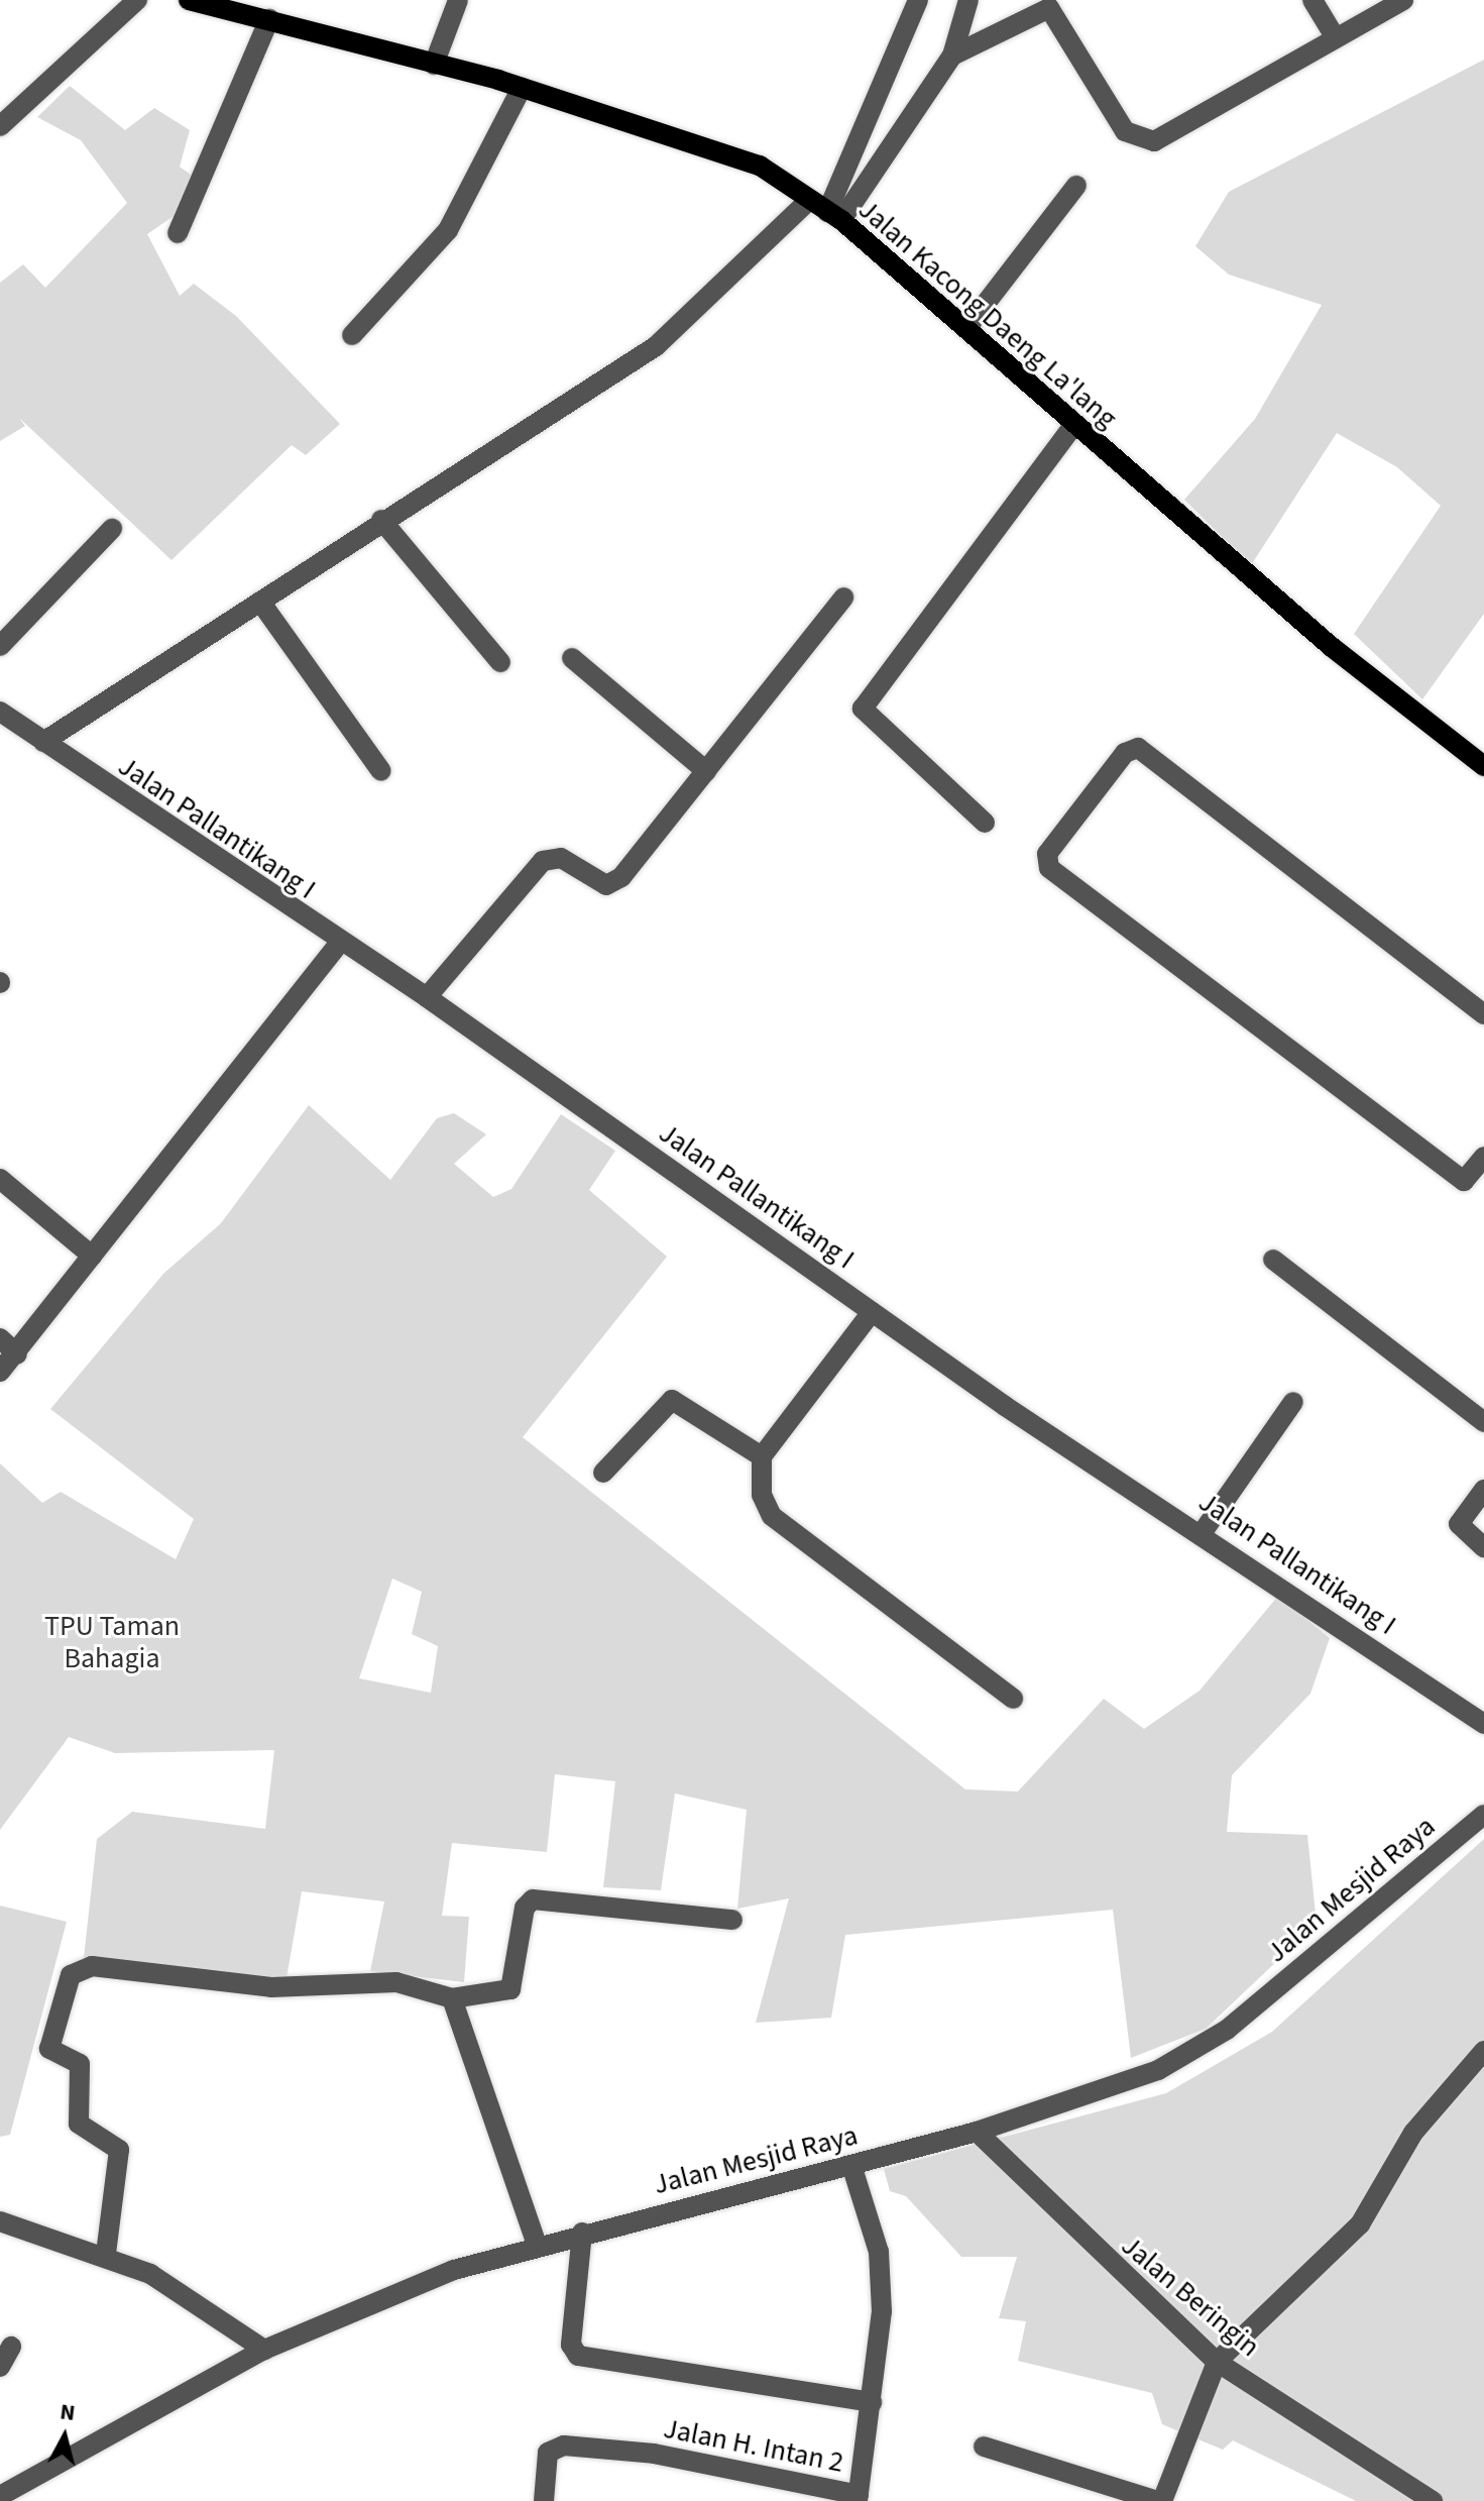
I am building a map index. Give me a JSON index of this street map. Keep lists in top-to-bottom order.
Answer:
{
  "streets": {
    "main road": ["Jalan Kacong Daeng La'lang"],
    "street": [
      "Jalan Pallantikang I",
      "Jalan Mesjid Raya",
      "Jalan Beringin",
      "Jalan H. Intan 2"
    ]
  },
  "crossings": [
    ["Jalan Mesjid Raya", "Jalan Beringin"],
    ["Jalan Mesjid Raya", "Jalan H. Intan 2"]
  ],
  "parks": ["TPU Taman Bahagia"],
  "north": "top"
}
